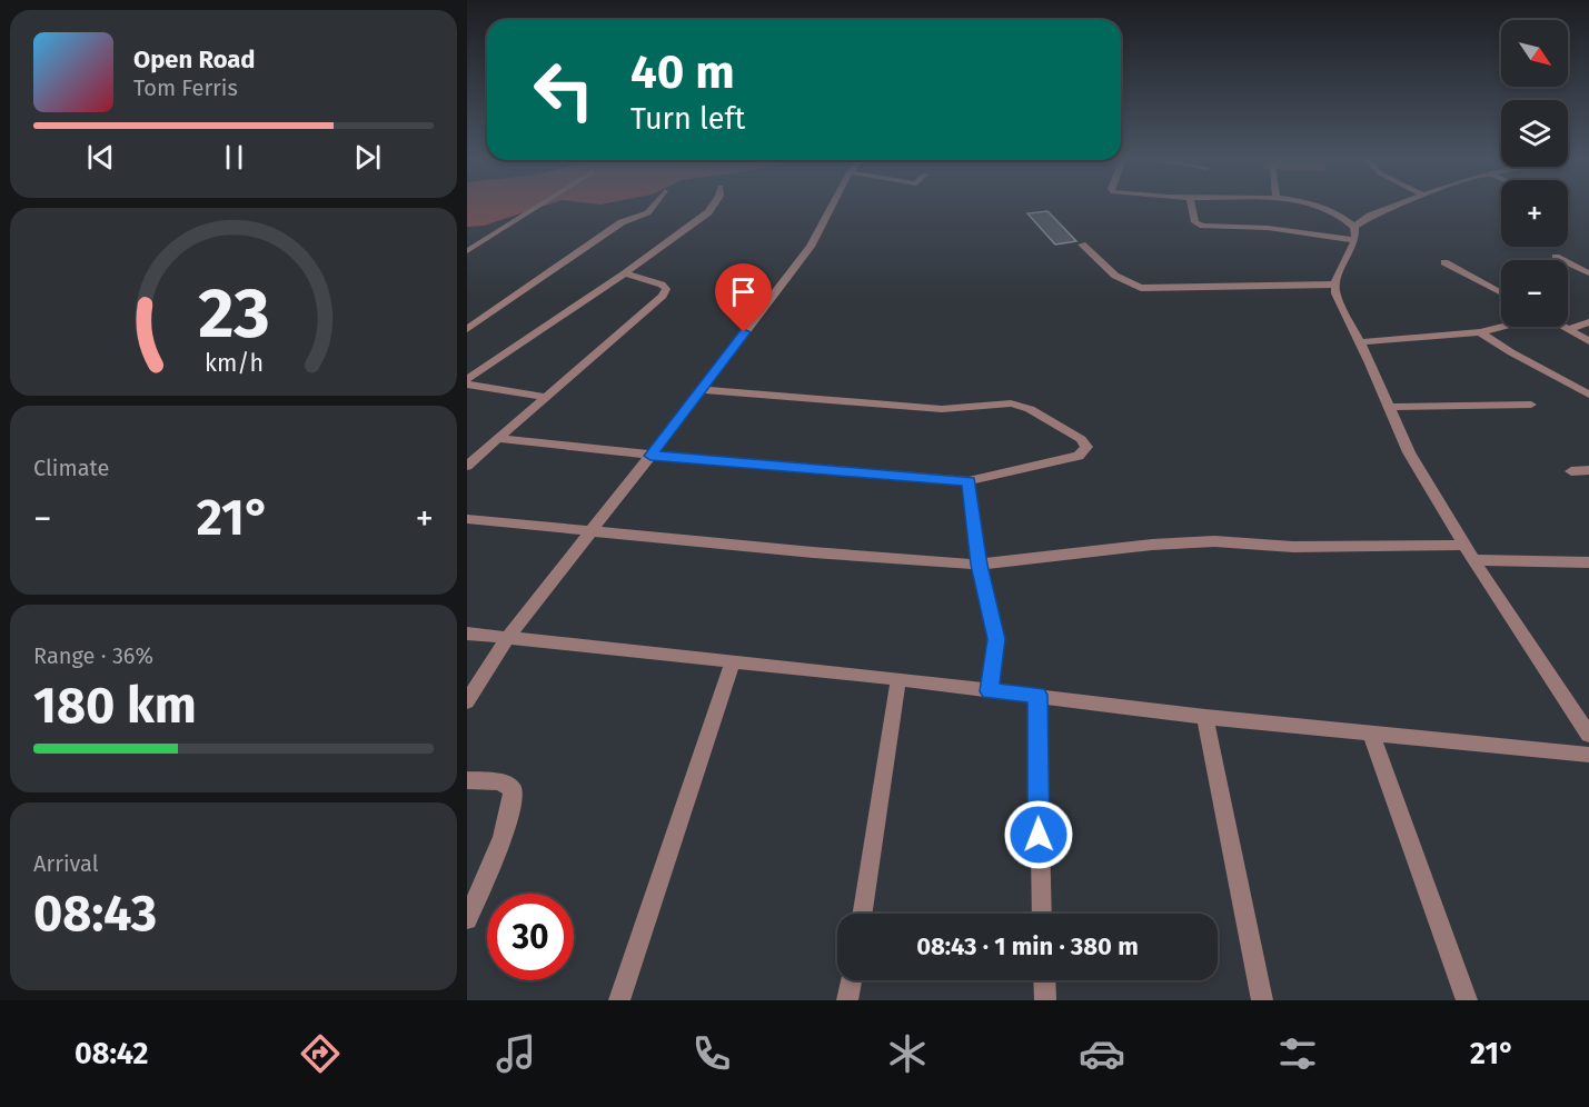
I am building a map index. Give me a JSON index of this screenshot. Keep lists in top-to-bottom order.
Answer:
{
  "north": "bottom right",
  "page": {
    "map_buttons": ["+", "−"],
    "turn": ["40 m", "Turn left"],
    "song": ["Open Road", "Tom Ferris"],
    "tile": [
      "Climate",
      ["Range · 36%", "180 km"],
      ["Arrival", "08:43"]
    ],
    "heat": ["−", "21°", "+"],
    "limit": "30",
    "trip": "08:43 · 1 min · 380 m",
    "tabs": ["08:42", "21°"],
    "gauge": ["23", "km/h"]
  }
}
